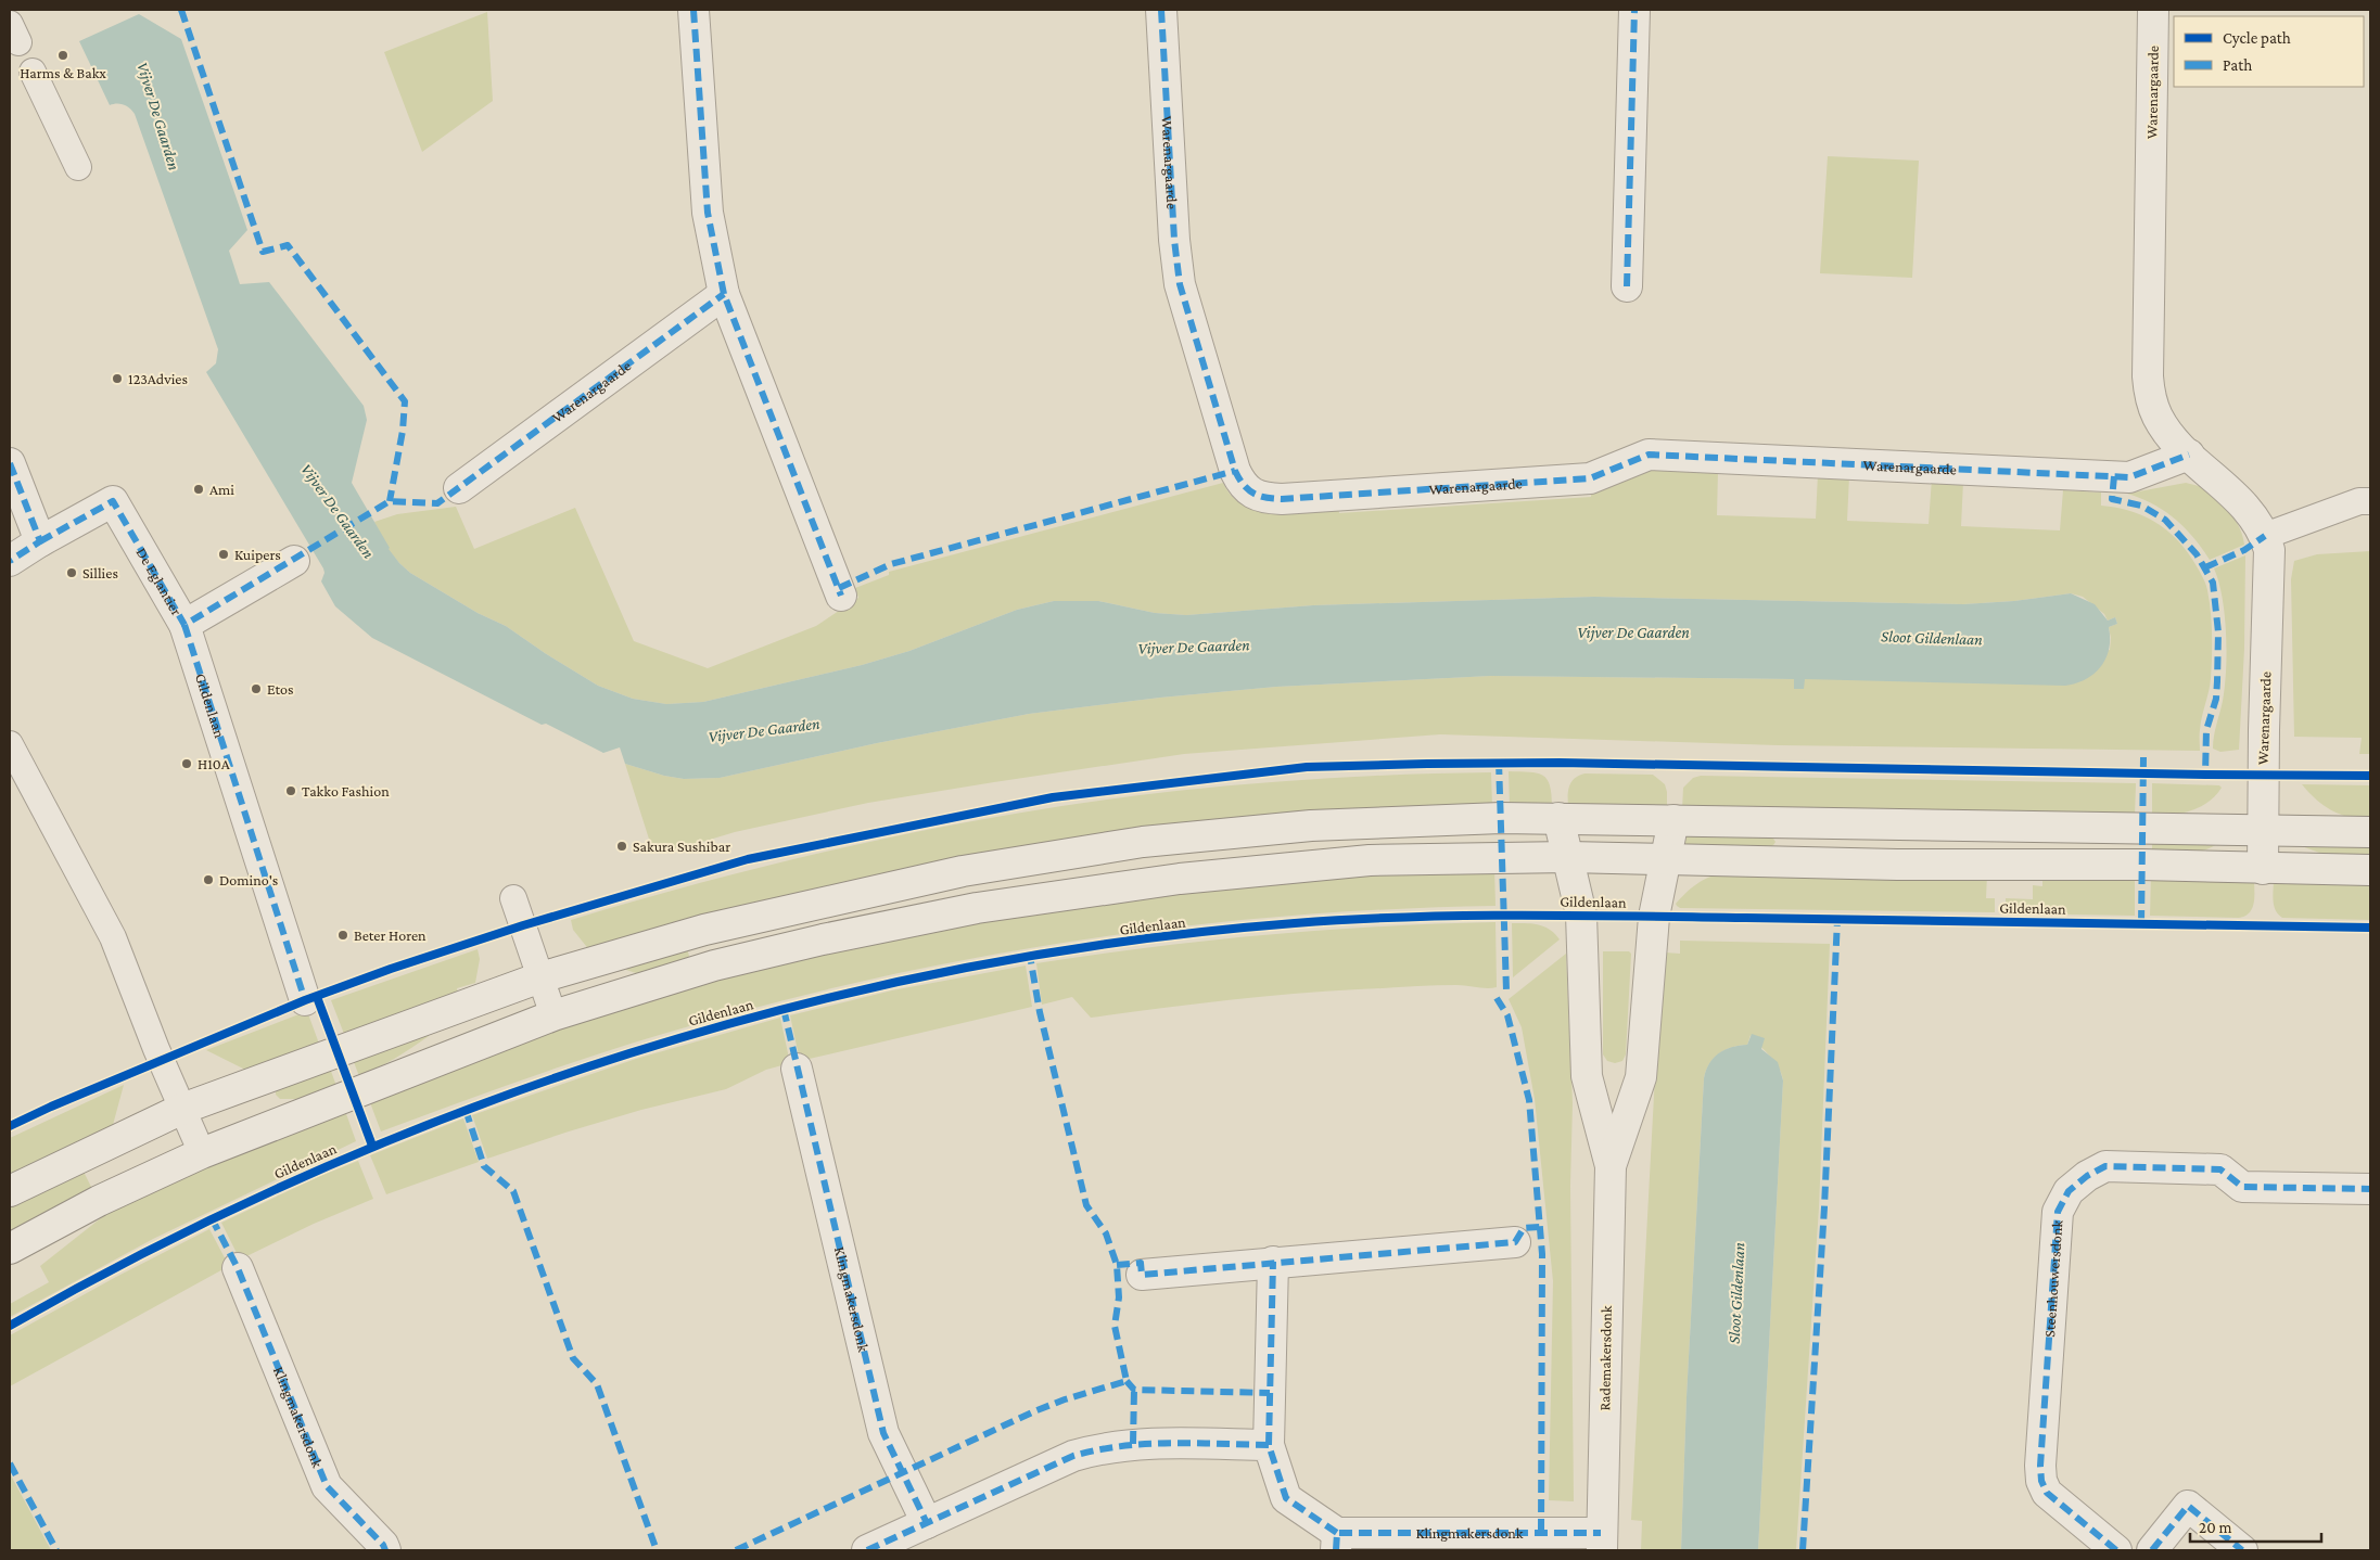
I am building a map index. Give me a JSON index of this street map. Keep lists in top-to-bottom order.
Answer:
{
  "streets": {
    "street": [
      "Warenargaarde",
      "De Eglantier",
      "Gildenlaan",
      "Steenhouwersdonk",
      "Klingmakersdonk",
      "Rademakersdonk"
    ]
  },
  "crossings": [
    ["De Eglantier", "Gildenlaan"],
    ["Klingmakersdonk", "Rademakersdonk"]
  ],
  "water": ["Vijver De Gaarden", "Sloot Gildenlaan"],
  "places": [
    "Harms & Bakx",
    "123Advies",
    "Ami",
    "Kuipers",
    "Sillies",
    "Etos",
    "H10A",
    "Takko Fashion",
    "Sakura Sushibar",
    "Domino's",
    "Beter Horen"
  ],
  "legend": ["Cycle path", "Path"],
  "scale_bar": "20 m"
}
